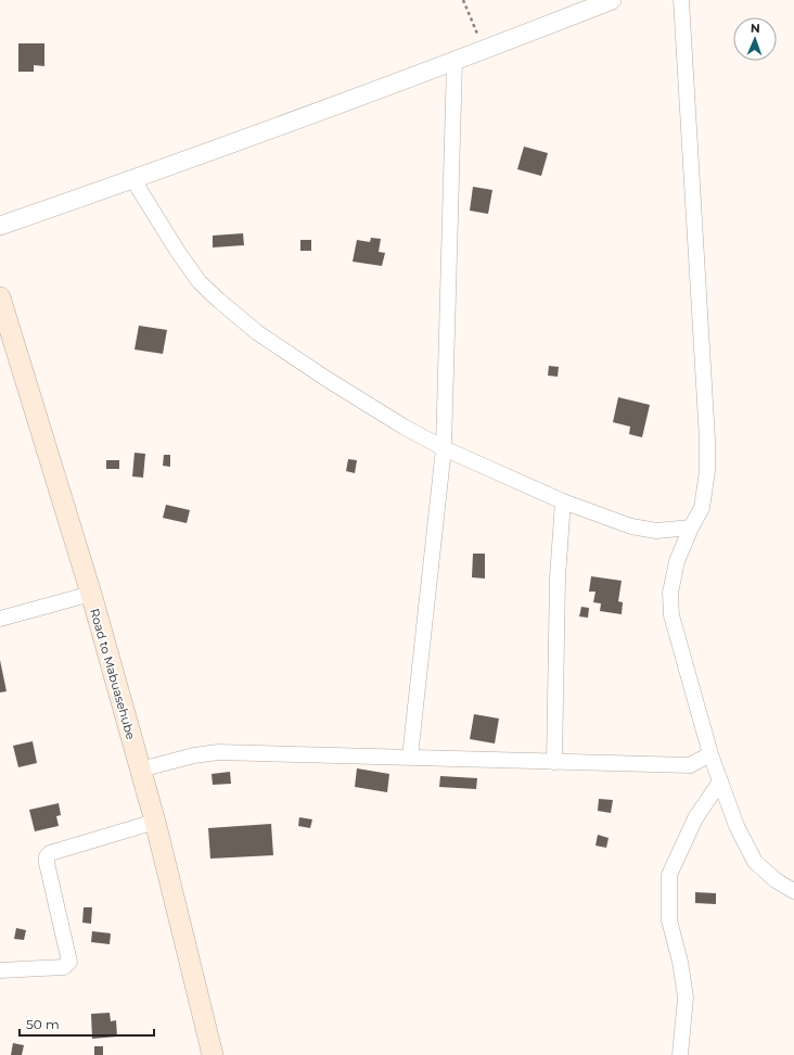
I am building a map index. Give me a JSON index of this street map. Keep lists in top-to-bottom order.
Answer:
{
  "streets": {
    "main road": ["Road to Mabuasehube"]
  },
  "scale_bar": "50 m",
  "north": "top"
}
